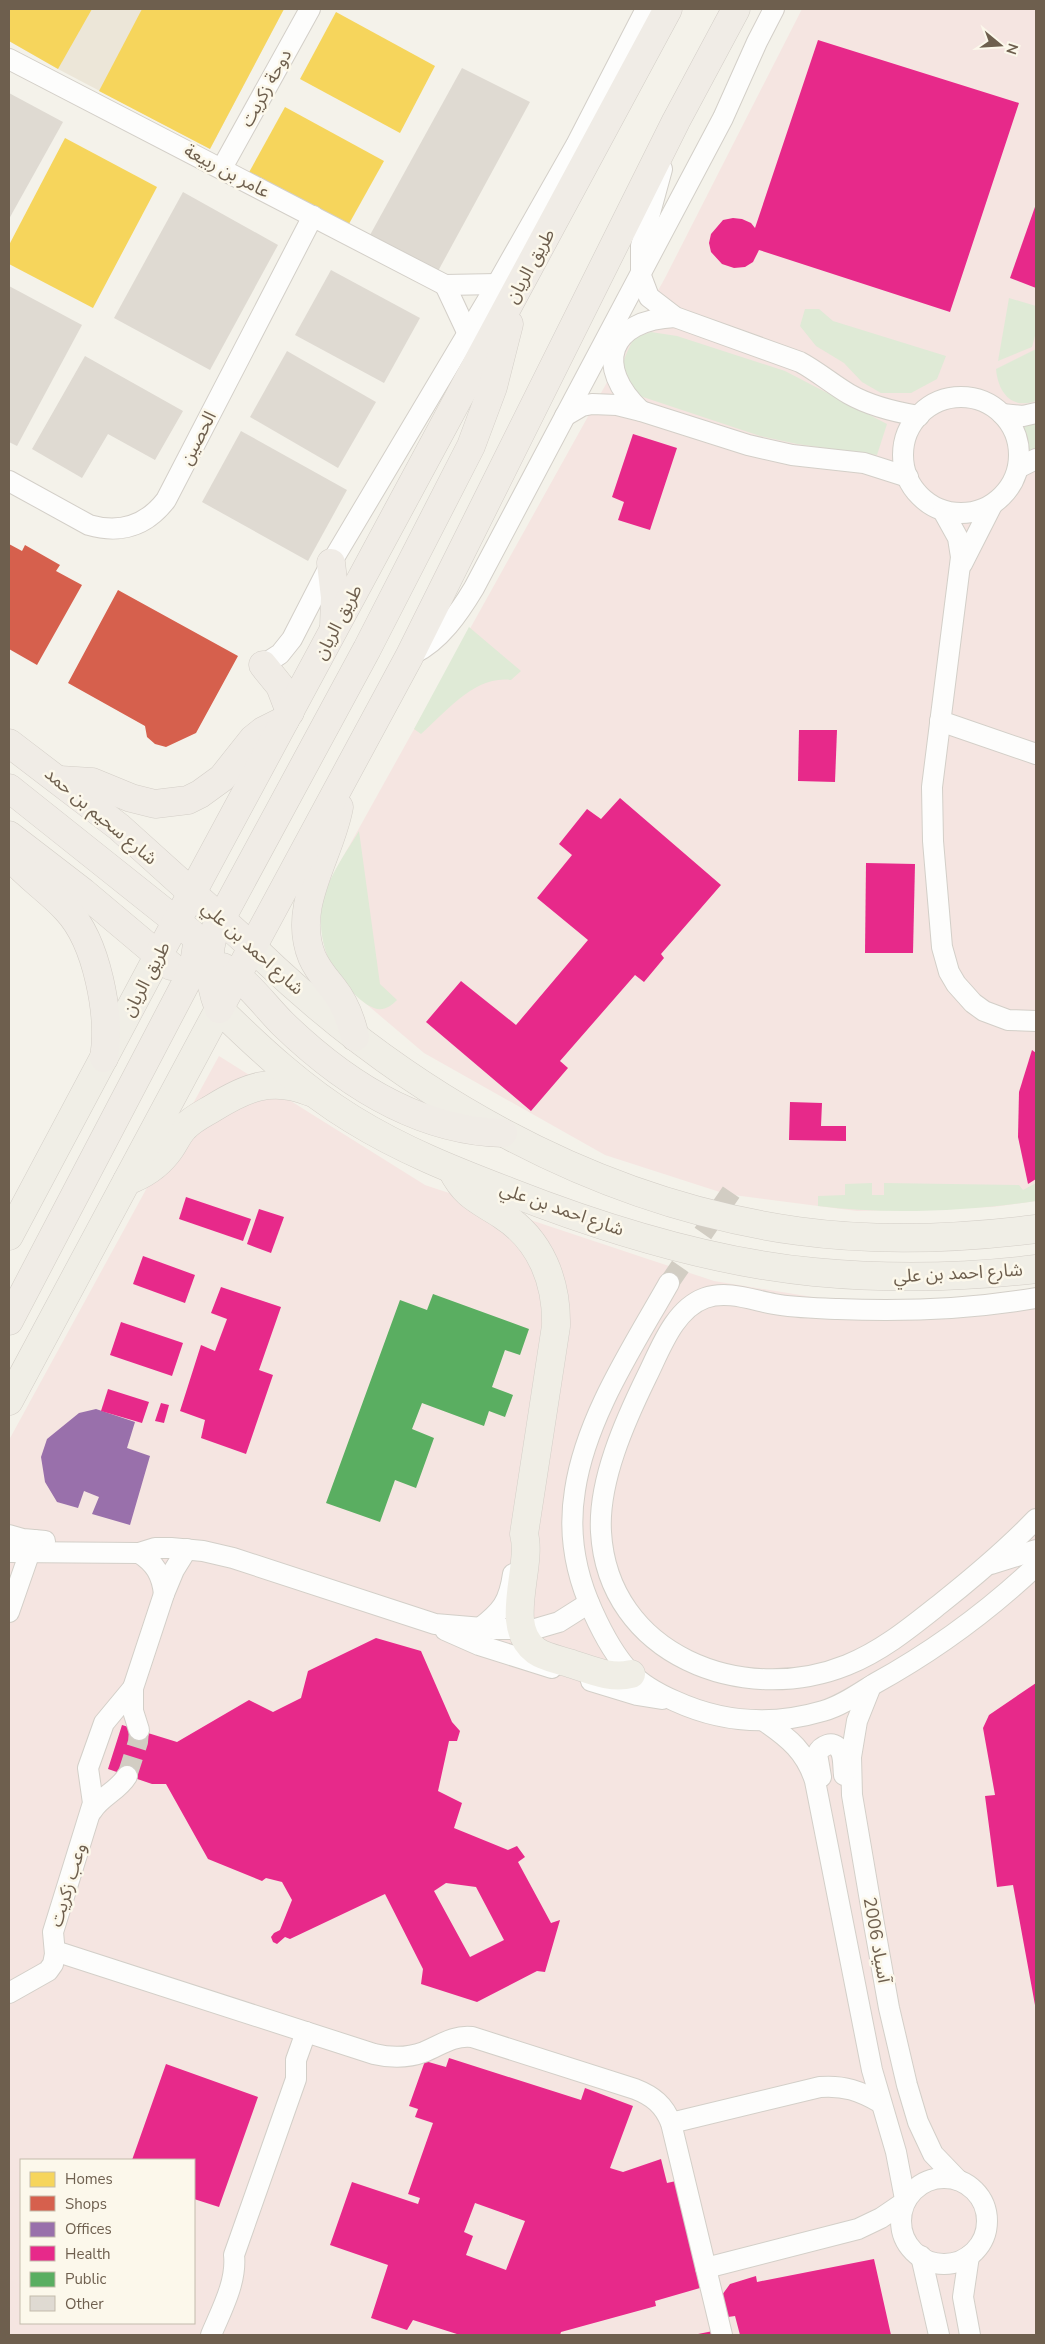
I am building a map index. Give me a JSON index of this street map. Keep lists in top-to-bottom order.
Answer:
{
  "streets": {
    "highway": ["طريق الريان", "شارع سحيم بن حمد", "شارع احمد بن علي"],
    "street": [
      "دوحة زكريت",
      "عامر بن ربيعة",
      "الحصين",
      "وعب زكريت",
      "آسياد 2006"
    ]
  },
  "crossings": [
    ["دوحة زكريت", "عامر بن ربيعة"],
    ["عامر بن ربيعة", "طريق الريان"],
    ["عامر بن ربيعة", "الحصين"],
    ["طريق الريان", "شارع سحيم بن حمد"],
    ["طريق الريان", "شارع احمد بن علي"]
  ],
  "legend": [
    "Homes",
    "Shops",
    "Offices",
    "Health",
    "Public",
    "Other"
  ],
  "north": "right"
}
